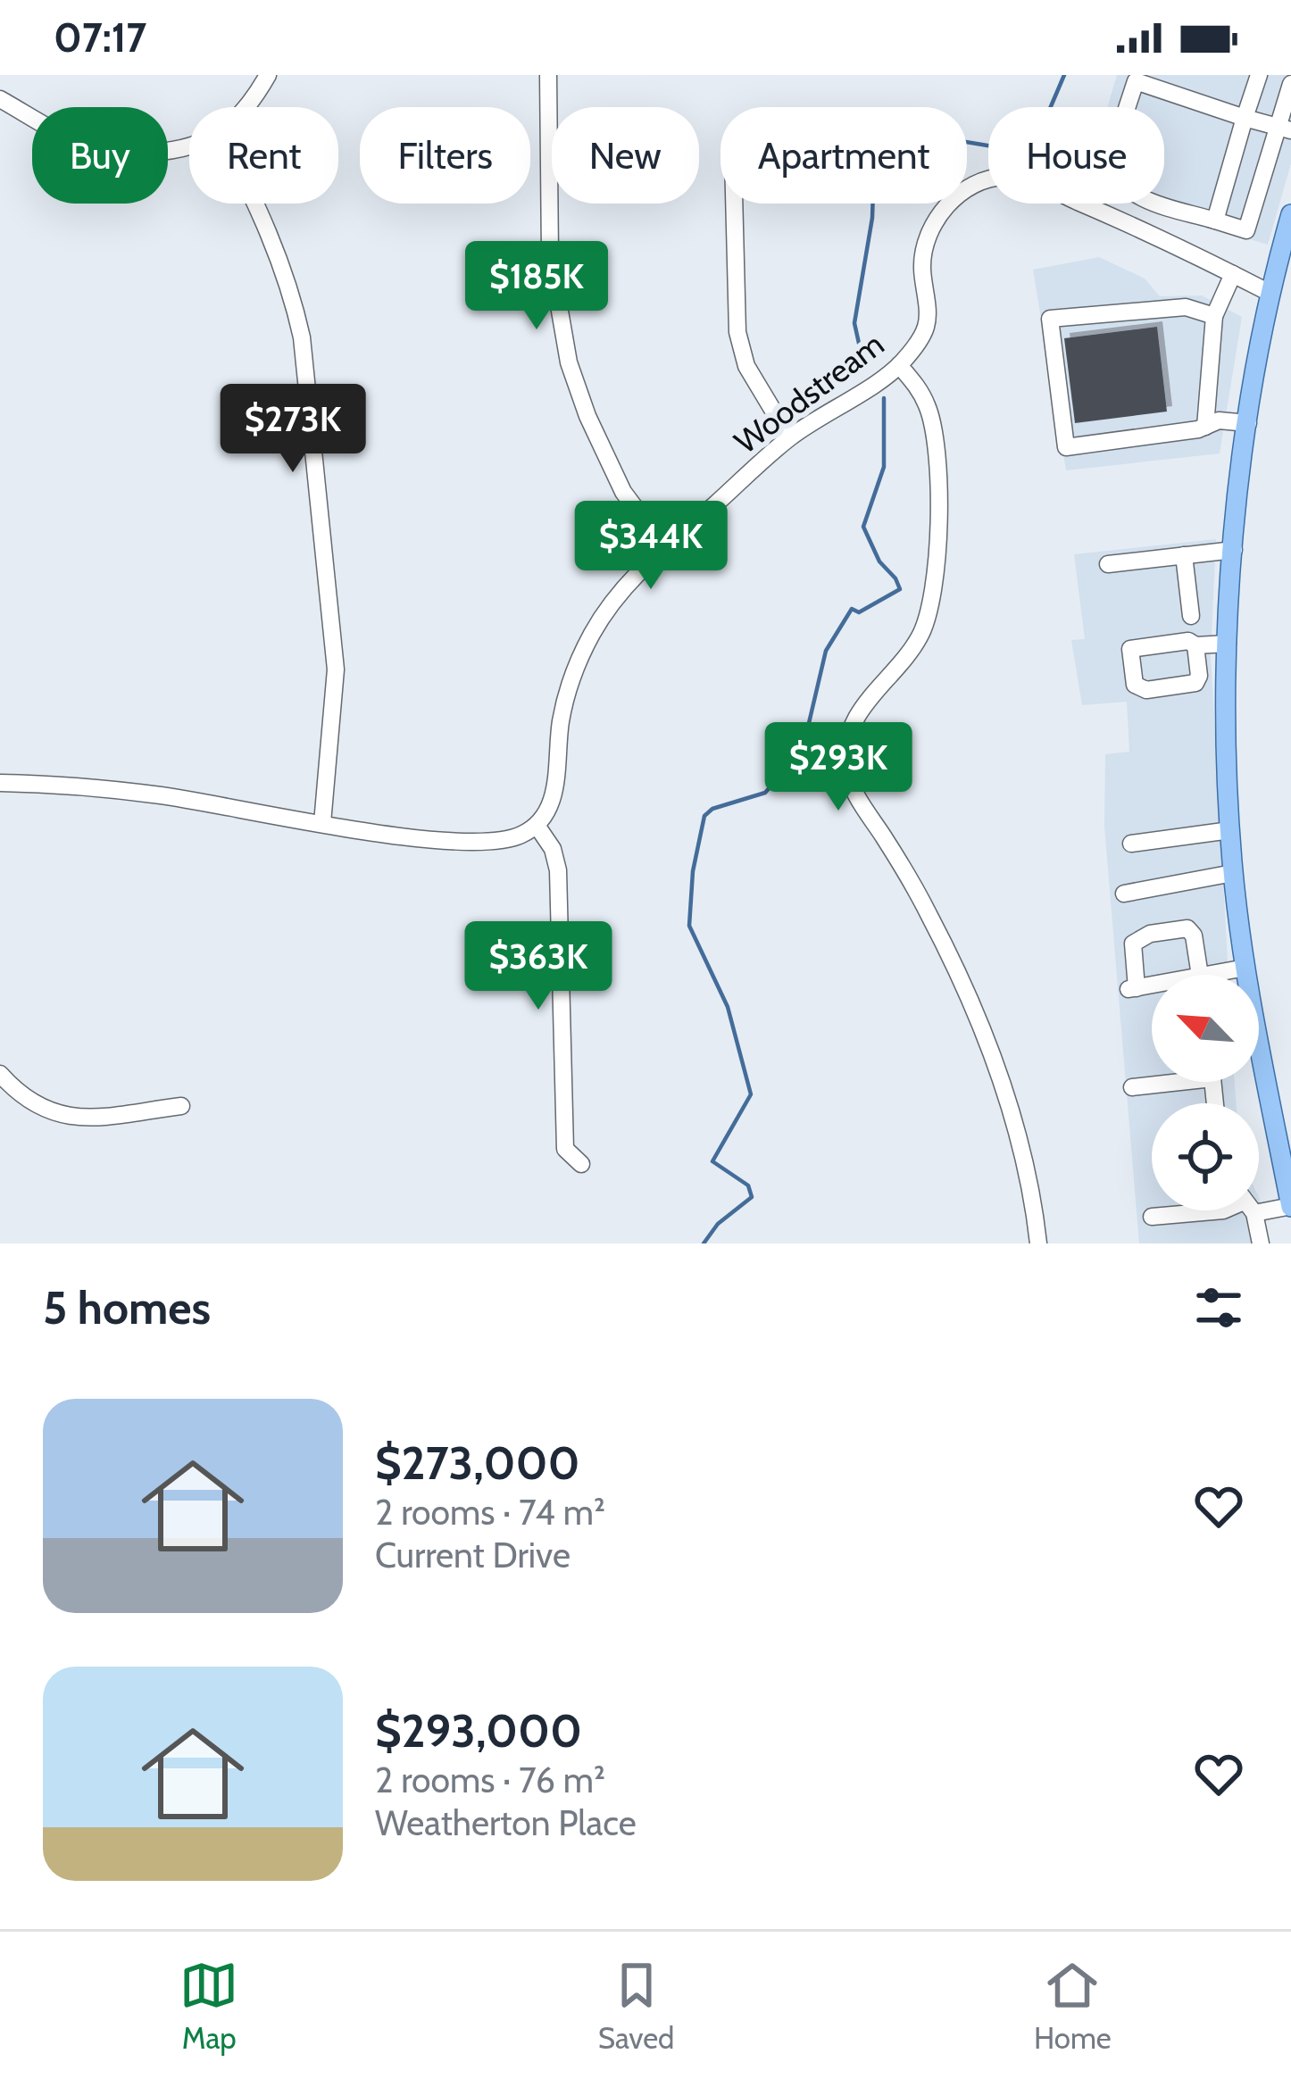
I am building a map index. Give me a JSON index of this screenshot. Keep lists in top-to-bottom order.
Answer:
{
  "streets": {
    "street": ["Woodstream"]
  },
  "north": "top left",
  "page": {
    "status": "07:17",
    "chip": [
      "Buy",
      "Rent",
      "Filters",
      "New",
      "Apartment",
      "House"
    ],
    "price": [
      "$185K",
      "$273K",
      "$344K",
      "$293K",
      "$363K"
    ],
    "heading": "5 homes",
    "list": [
      {
        "name": "$273,000",
        "note": "2 rooms · 74 m² · Current Drive"
      },
      {
        "name": "$293,000",
        "note": "2 rooms · 76 m² · Weatherton Place"
      }
    ],
    "tabs": ["Map", "Saved", "Home"]
  }
}
